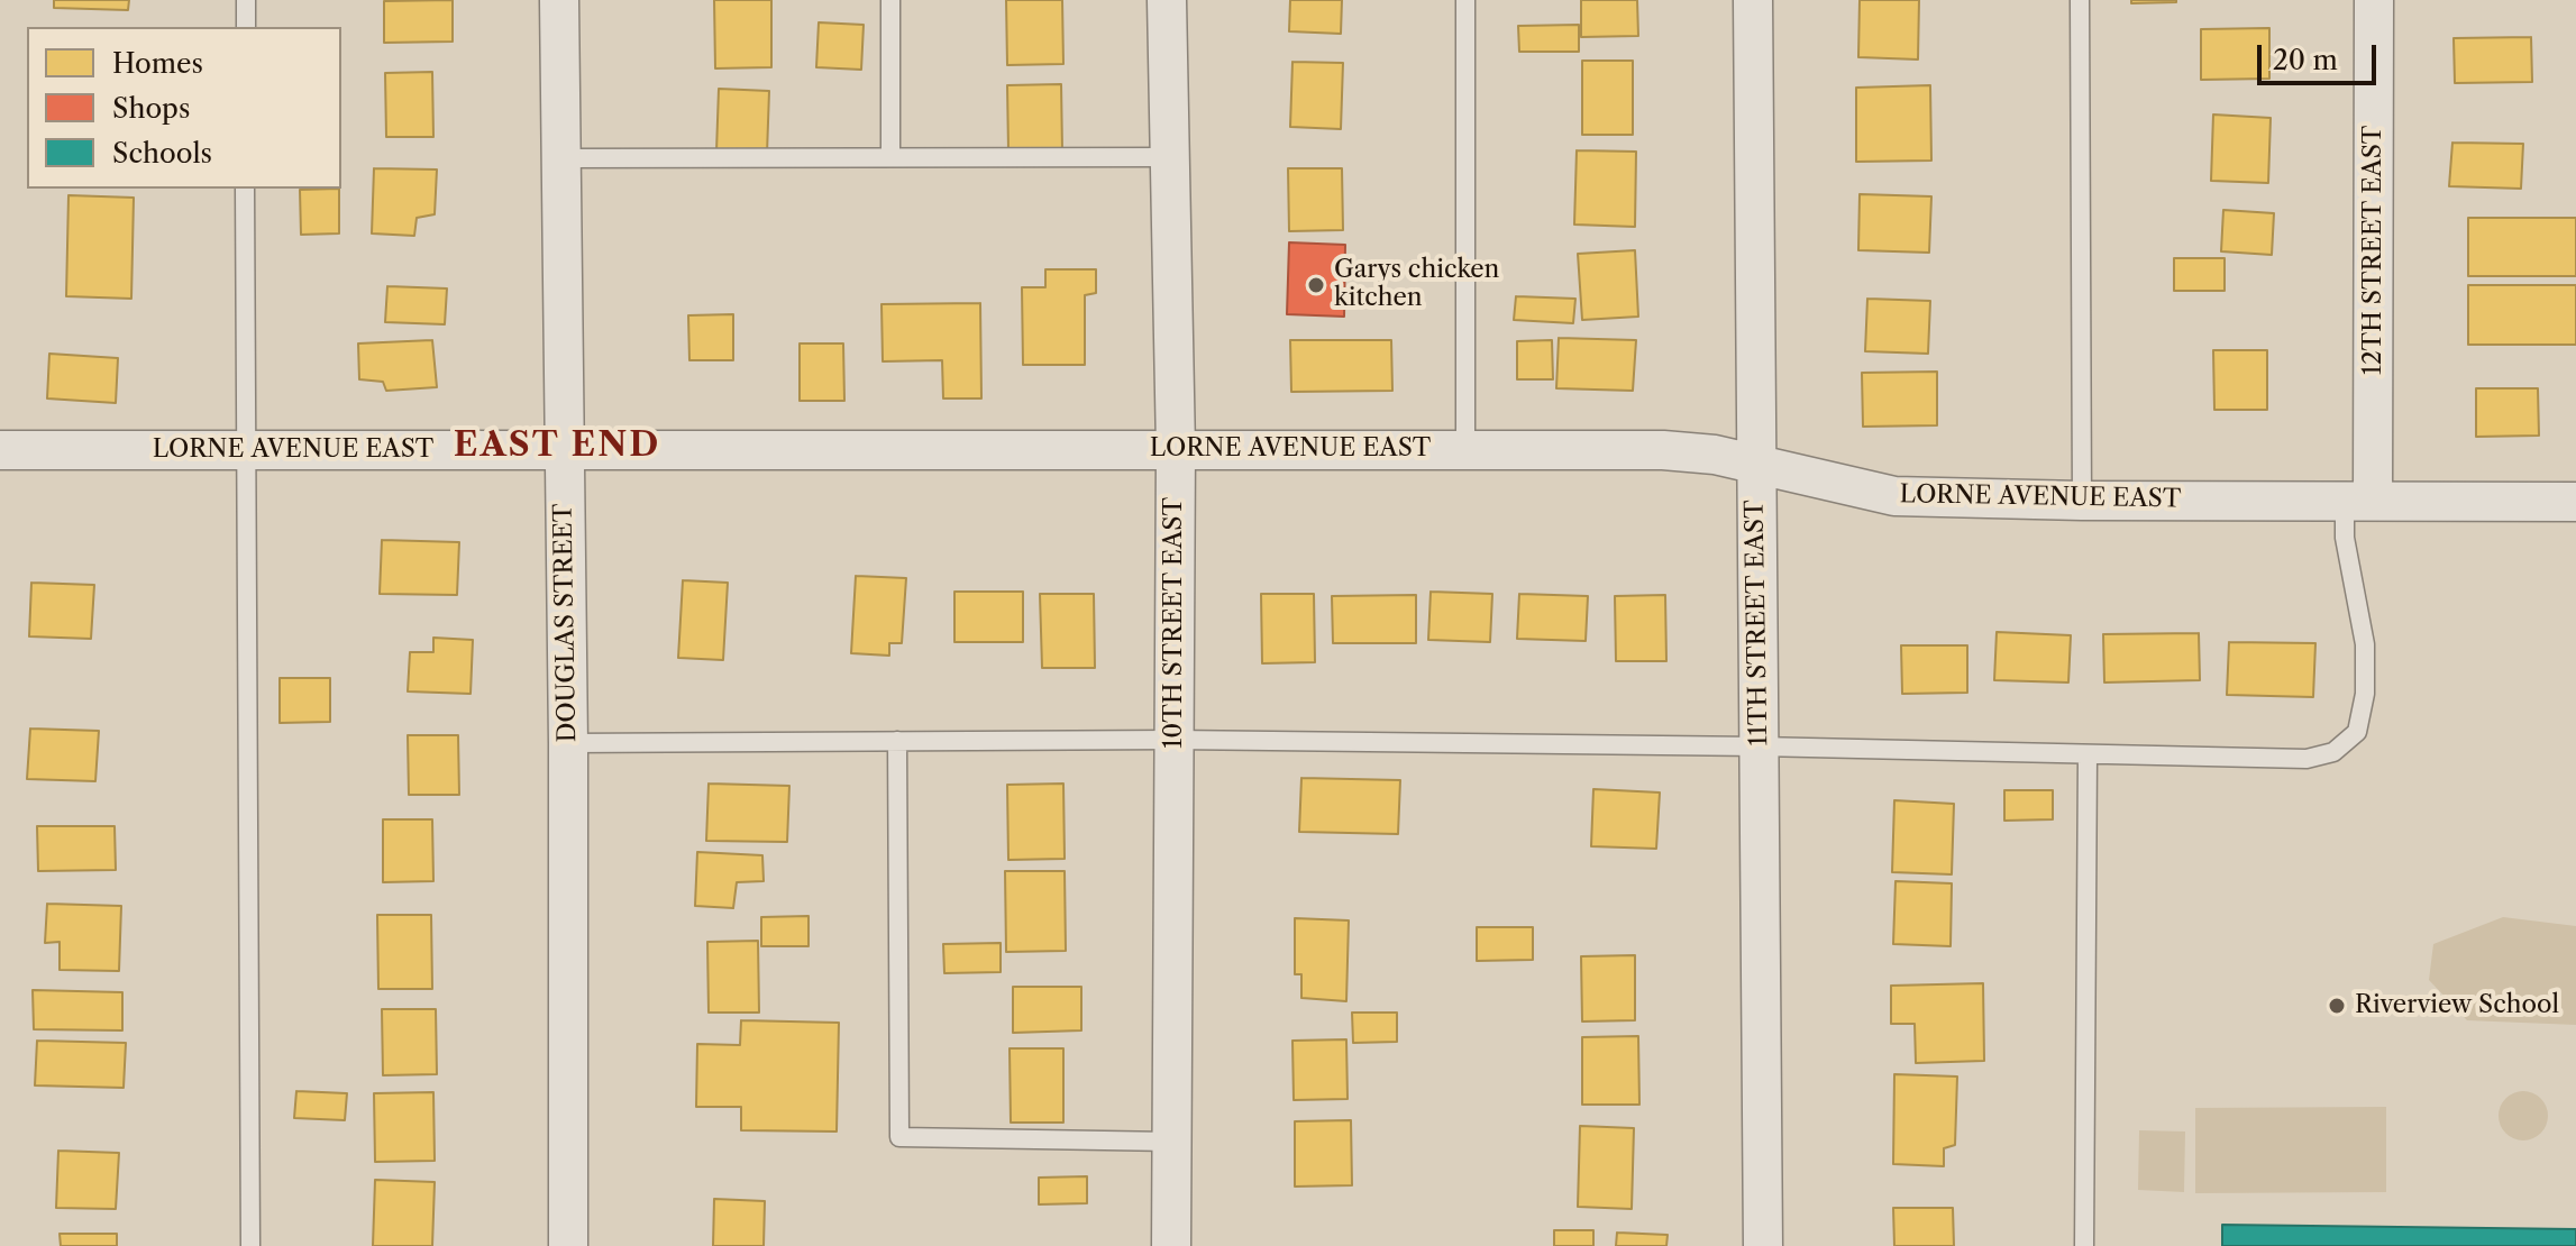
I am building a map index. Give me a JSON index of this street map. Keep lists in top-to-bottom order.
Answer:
{
  "streets": {
    "street": [
      "12TH STREET EAST",
      "LORNE AVENUE EAST",
      "DOUGLAS STREET",
      "10TH STREET EAST",
      "11TH STREET EAST"
    ]
  },
  "crossings": [
    ["12TH STREET EAST", "LORNE AVENUE EAST"],
    ["LORNE AVENUE EAST", "DOUGLAS STREET"],
    ["LORNE AVENUE EAST", "10TH STREET EAST"],
    ["LORNE AVENUE EAST", "11TH STREET EAST"]
  ],
  "districts": ["EAST END"],
  "places": ["Garys chicken kitchen", "Riverview School"],
  "legend": ["Homes", "Shops", "Schools"],
  "scale_bar": "20 m"
}
